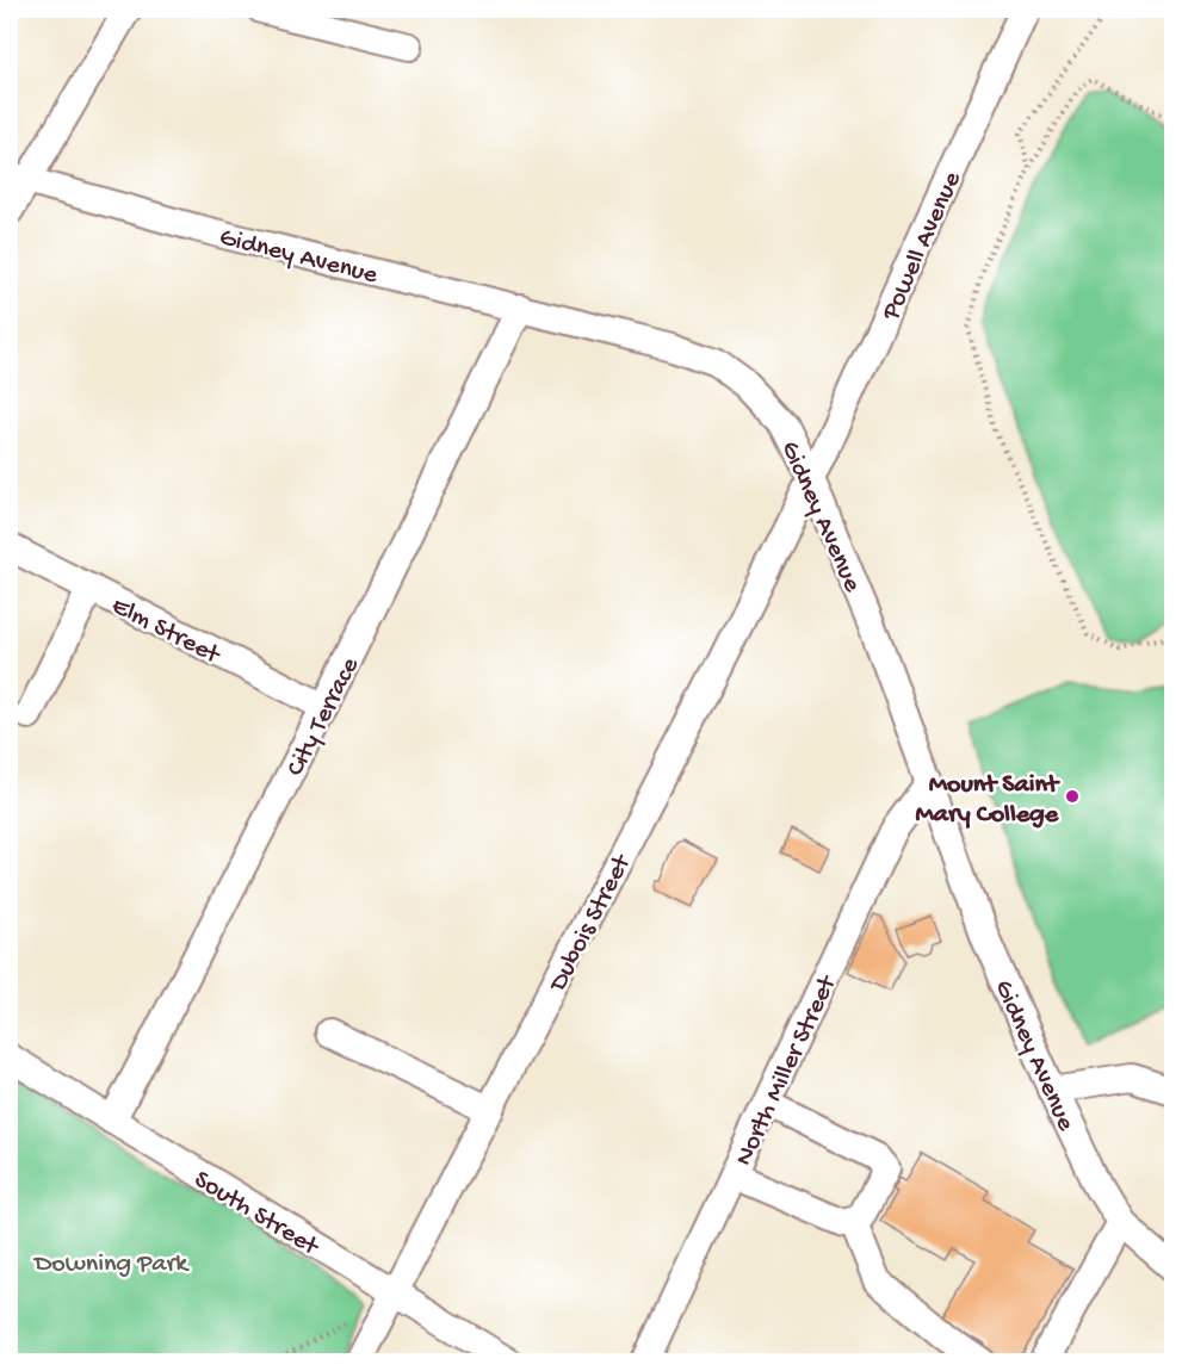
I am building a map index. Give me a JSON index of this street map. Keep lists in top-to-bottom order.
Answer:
{
  "streets": {
    "street": [
      "Powell Avenue",
      "Gidney Avenue",
      "Elm Street",
      "City Terrace",
      "Dubois Street",
      "North Miller Street",
      "South Street"
    ]
  },
  "crossings": [
    ["Powell Avenue", "Gidney Avenue"],
    ["Powell Avenue", "Dubois Street"],
    ["Gidney Avenue", "City Terrace"],
    ["Gidney Avenue", "Dubois Street"],
    ["Gidney Avenue", "North Miller Street"],
    ["Elm Street", "City Terrace"],
    ["City Terrace", "South Street"],
    ["Dubois Street", "South Street"]
  ],
  "parks": ["Downing Park"],
  "places": ["Mount Saint Mary College"]
}
